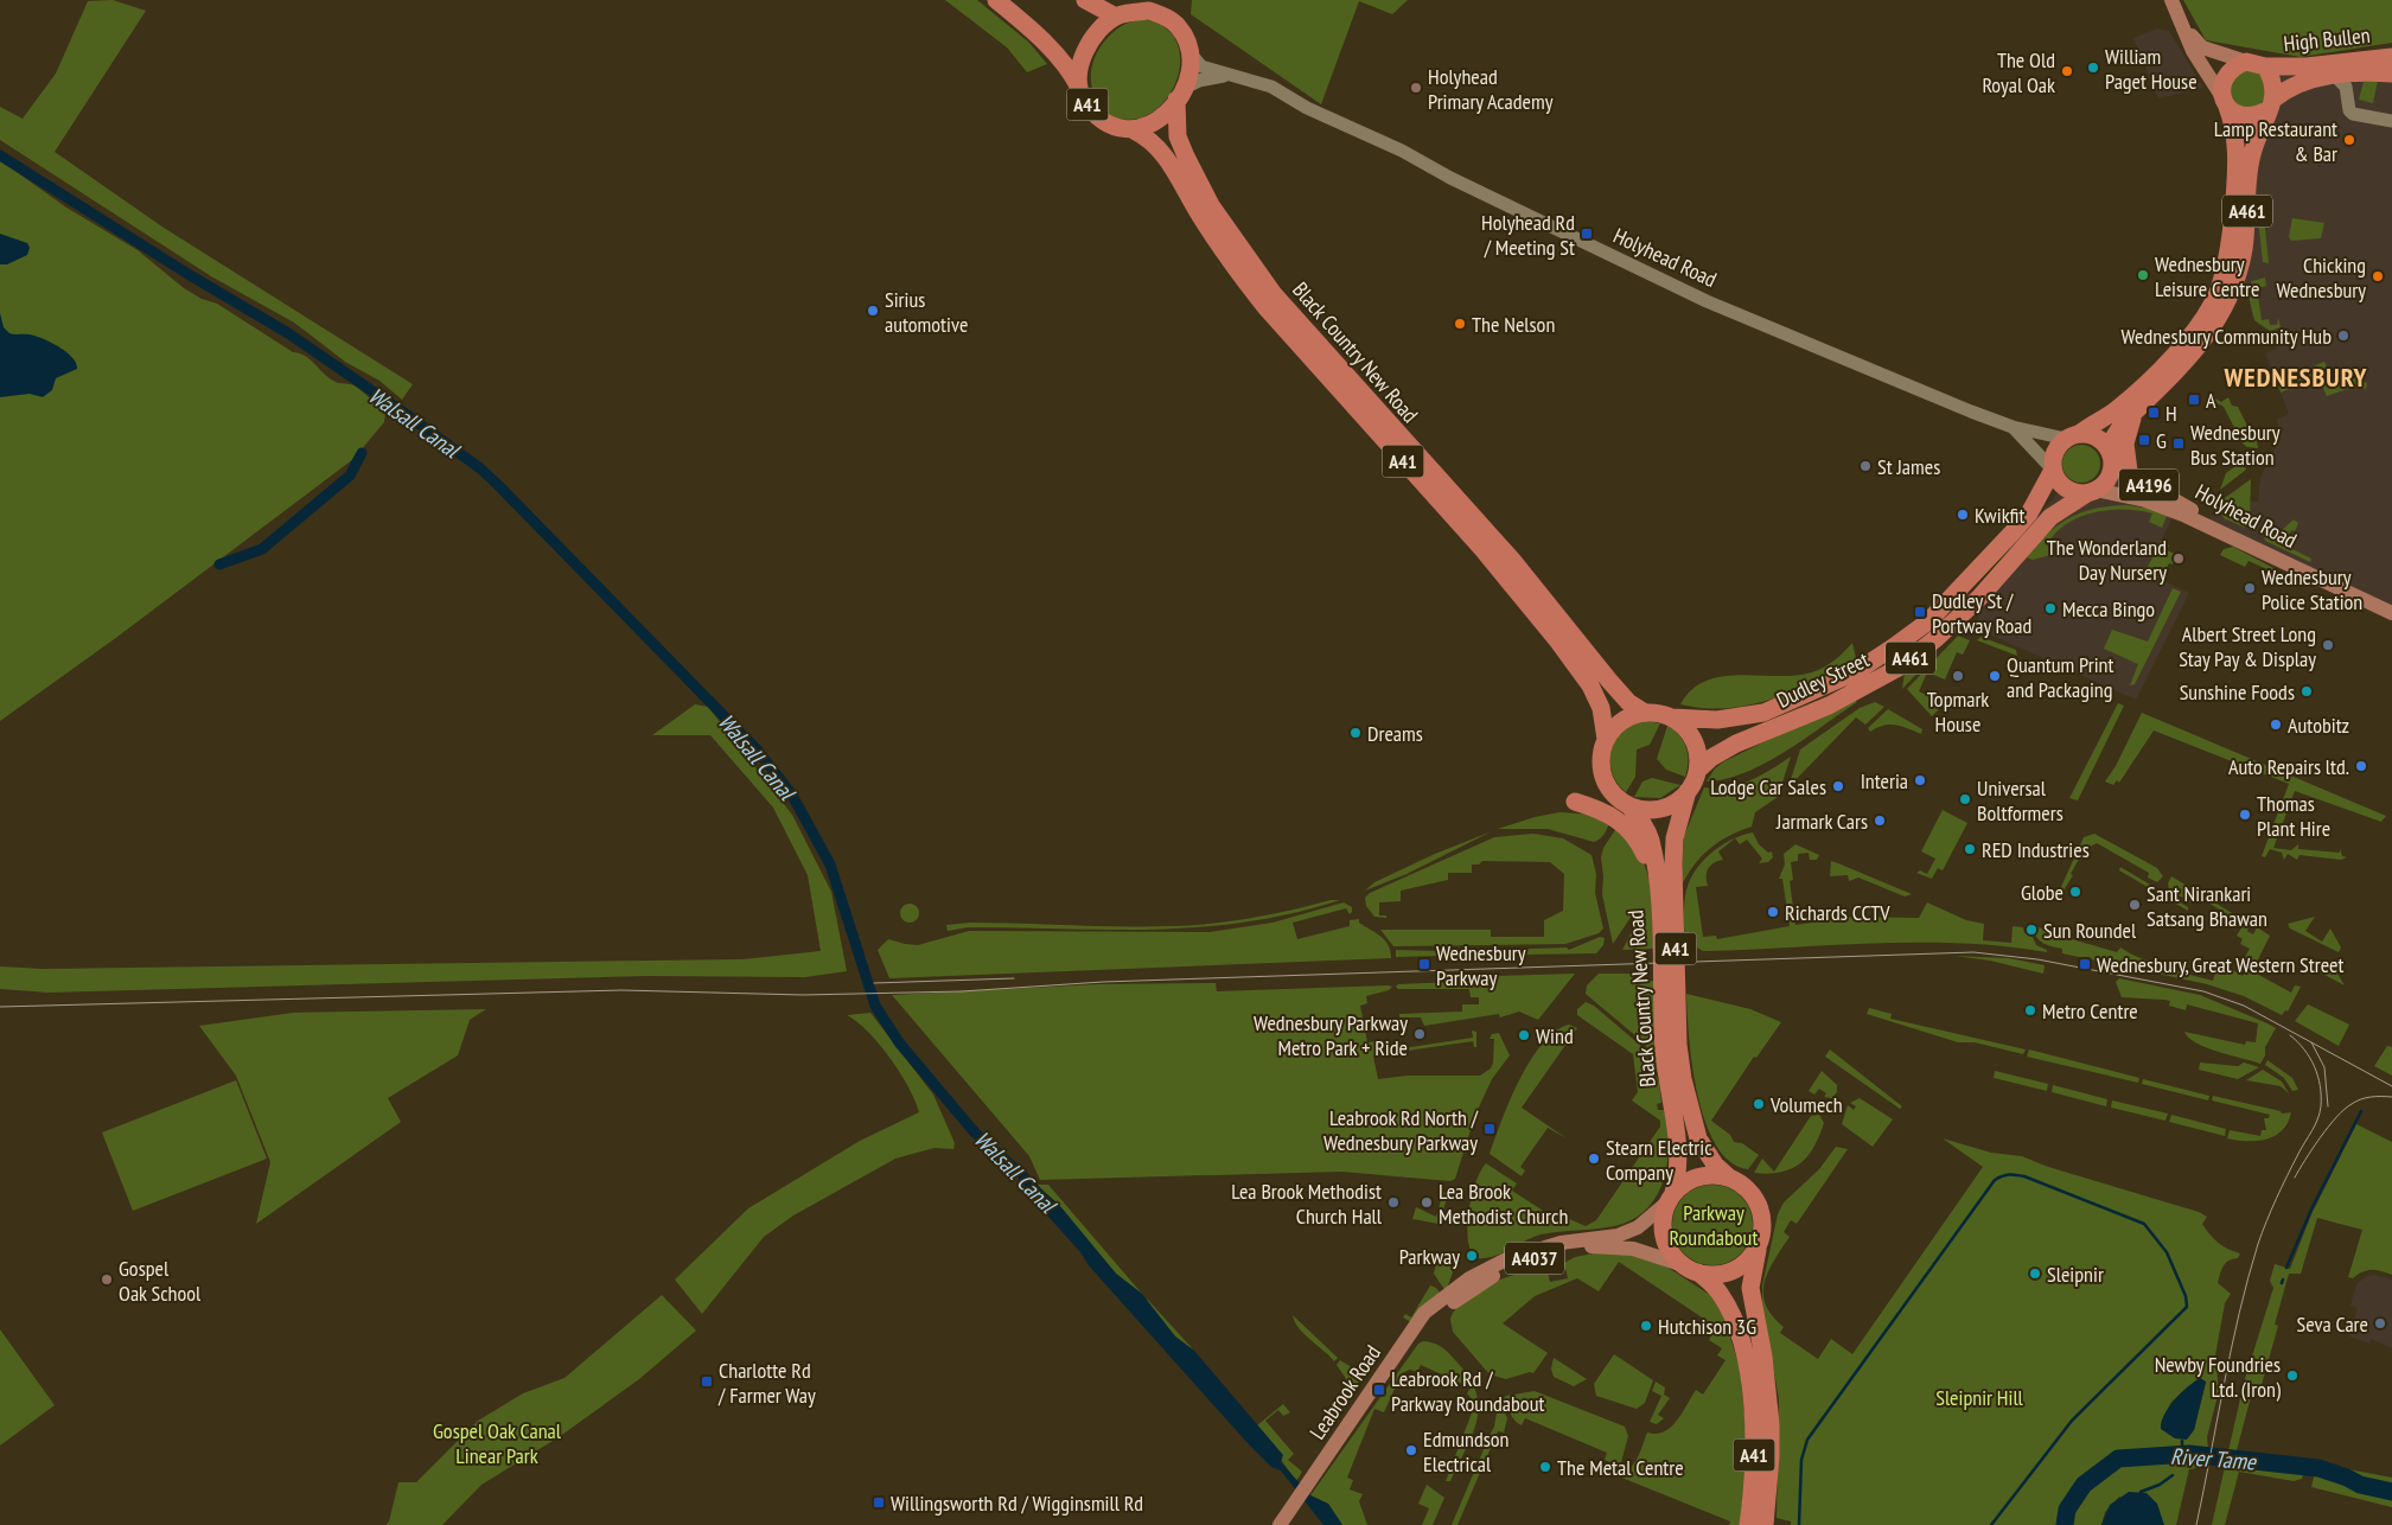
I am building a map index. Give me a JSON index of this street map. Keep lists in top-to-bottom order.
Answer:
{
  "streets": {
    "highway": [
      "High Bullen",
      "A41",
      "A461",
      "Black Country New Road",
      "Dudley Street"
    ],
    "main road": [
      "Holyhead Road",
      "A4196",
      "A4037",
      "Leabrook Road"
    ]
  },
  "crossings": [
    ["High Bullen", "A461"],
    ["A41", "Holyhead Road"],
    ["A41", "Black Country New Road"],
    ["A41", "Leabrook Road"],
    ["A461", "Holyhead Road"],
    ["A461", "Dudley Street"],
    ["Holyhead Road", "Black Country New Road"],
    ["Holyhead Road", "Dudley Street"],
    ["Black Country New Road", "Dudley Street"],
    ["Black Country New Road", "Leabrook Road"]
  ],
  "districts": ["WEDNESBURY"],
  "water": ["Walsall Canal", "River Tame"],
  "parks": ["Parkway Roundabout", "Sleipnir Hill", "Gospel Oak Canal Linear Park"],
  "places": {
    "other": [
      "William Paget House",
      "The Old Royal Oak",
      "Holyhead Primary Academy",
      "Lamp Restaurant & Bar",
      "Wednesbury Leisure Centre",
      "Chicking Wednesbury",
      "Sirius automotive",
      "The Nelson",
      "Wednesbury Community Hub",
      "St James",
      "Kwikfit",
      "The Wonderland Day Nursery",
      "Wednesbury Police Station",
      "Mecca Bingo",
      "Albert Street Long Stay Pay & Display",
      "Topmark House",
      "Quantum Print and Packaging",
      "Sunshine Foods",
      "Autobitz",
      "Dreams",
      "Auto Repairs ltd.",
      "Interia",
      "Lodge Car Sales",
      "Universal Boltformers",
      "Thomas Plant Hire",
      "Jarmark Cars",
      "RED Industries",
      "Globe",
      "Sant Nirankari Satsang Bhawan",
      "Richards CCTV",
      "Sun Roundel",
      "Metro Centre",
      "Wednesbury Parkway Metro Park + Ride",
      "Wind",
      "Volumech",
      "Stearn Electric Company",
      "Lea Brook Methodist Church Hall",
      "Lea Brook Methodist Church",
      "Parkway",
      "Sleipnir",
      "Gospel Oak School",
      "Seva Care",
      "Hutchison 3G",
      "Newby Foundries Ltd. (Iron)",
      "Edmundson Electrical",
      "The Metal Centre"
    ],
    "transit": [
      "Holyhead Rd / Meeting St",
      "A",
      "H",
      "G",
      "Wednesbury Bus Station",
      "Dudley St / Portway Road",
      "Wednesbury Parkway",
      "Wednesbury, Great Western Street",
      "Leabrook Rd North / Wednesbury Parkway",
      "Charlotte Rd / Farmer Way",
      "Leabrook Rd / Parkway Roundabout",
      "Willingsworth Rd / Wigginsmill Rd"
    ]
  }
}
